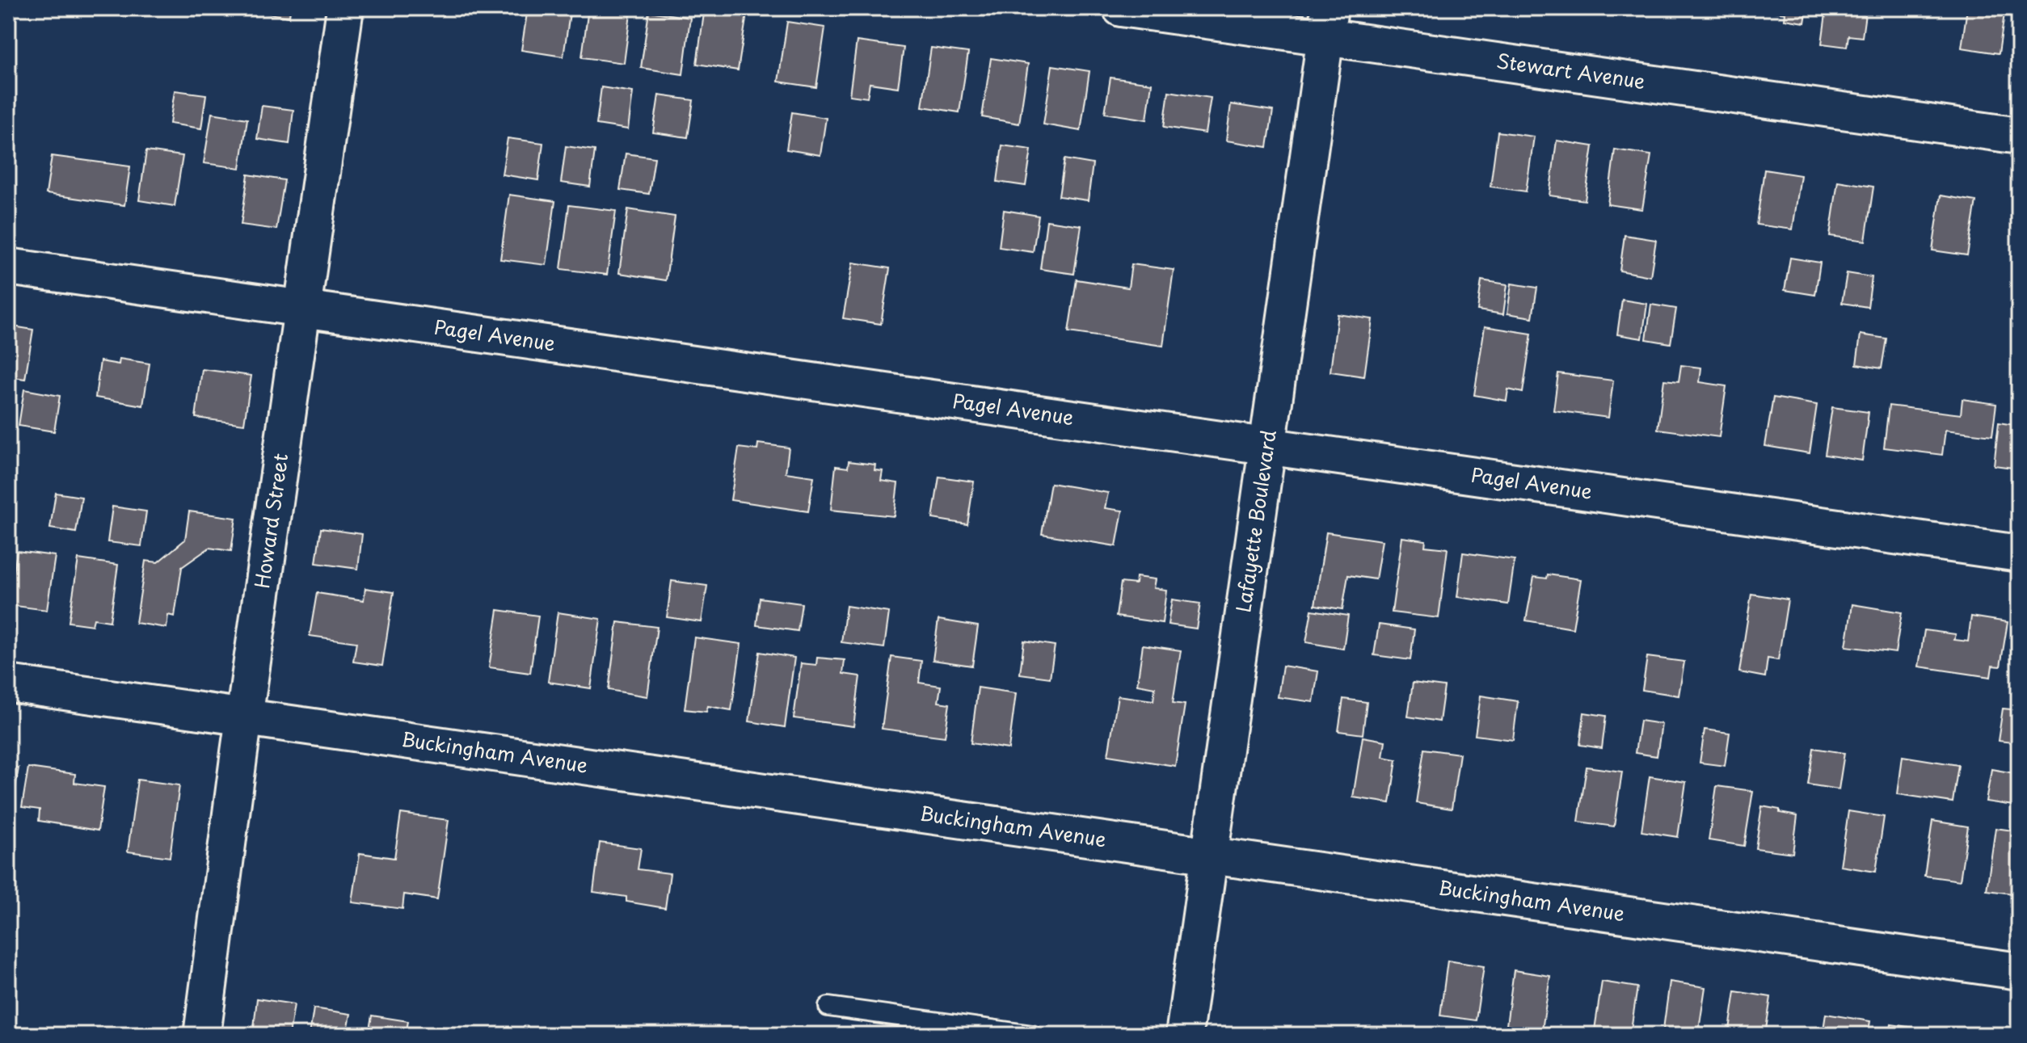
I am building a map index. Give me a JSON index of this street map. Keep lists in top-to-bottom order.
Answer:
{
  "streets": {
    "street": [
      "Stewart Avenue",
      "Pagel Avenue",
      "Howard Street",
      "Lafayette Boulevard",
      "Buckingham Avenue"
    ]
  },
  "crossings": [
    ["Stewart Avenue", "Lafayette Boulevard"],
    ["Pagel Avenue", "Howard Street"],
    ["Pagel Avenue", "Lafayette Boulevard"],
    ["Howard Street", "Buckingham Avenue"],
    ["Lafayette Boulevard", "Buckingham Avenue"]
  ]
}
